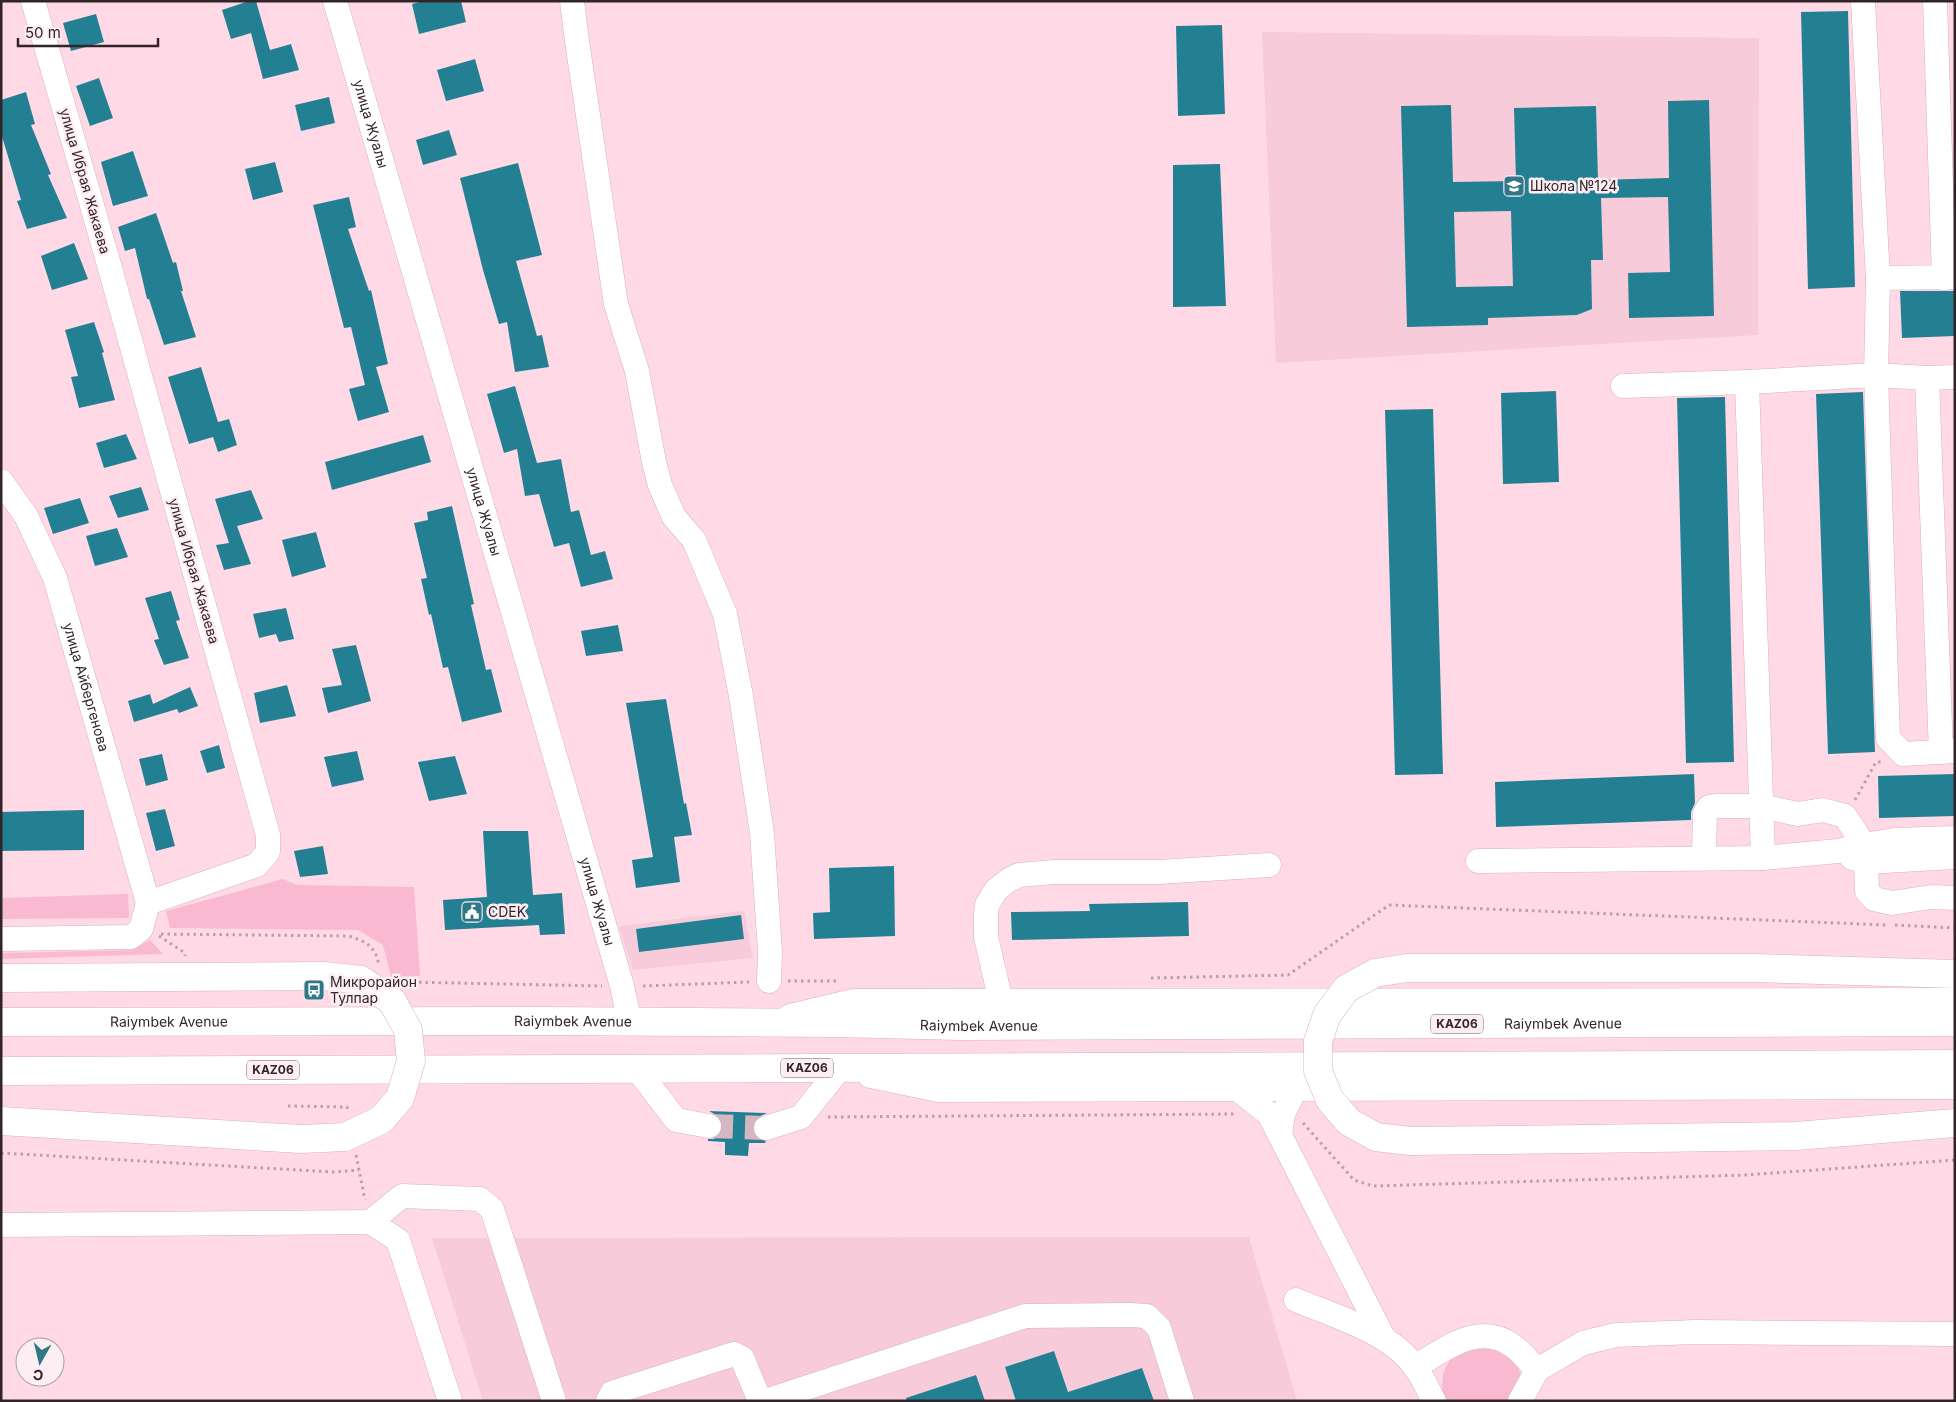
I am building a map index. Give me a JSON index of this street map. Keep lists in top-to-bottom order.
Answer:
{
  "streets": {
    "main road": ["Raiymbek Avenue", "KАZ06"],
    "street": ["улица Жуалы", "улица Ибрая Жакаева", "улица Айбергенова"]
  },
  "crossings": [
    ["улица Жуалы", "Raiymbek Avenue"],
    ["улица Ибрая Жакаева", "улица Айбергенова"]
  ],
  "places": {
    "school or university": ["Школа №124"],
    "public building": ["CDEK"],
    "bus stop": ["Микрорайон Тулпар"]
  },
  "scale_bar": "50 m",
  "north": "bottom"
}
